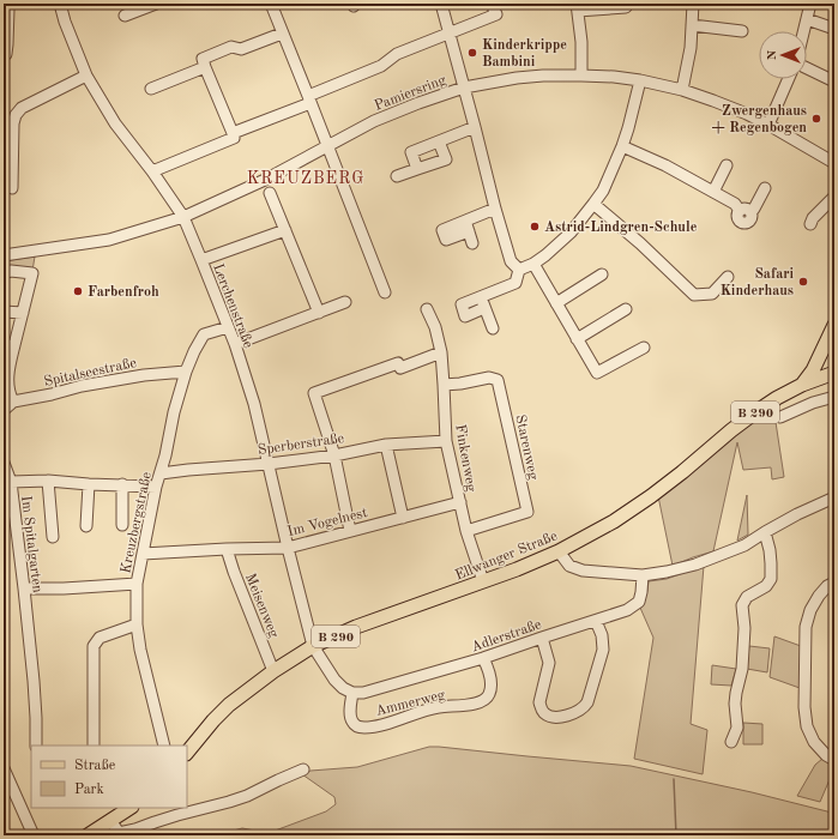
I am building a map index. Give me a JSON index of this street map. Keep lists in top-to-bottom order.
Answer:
{
  "streets": {
    "main road": ["B 290", "Ellwanger Straße"],
    "street": [
      "Pamiersring",
      "Lerchenstraße",
      "Spitalseestraße",
      "Sperberstraße",
      "Starenweg",
      "Finkenweg",
      "Im Vogelnest",
      "Kreuzbergstraße",
      "Im Spitalgarten",
      "Meisenweg",
      "Adlerstraße",
      "Ammerweg"
    ]
  },
  "crossings": [
    ["Pamiersring", "Lerchenstraße"],
    ["Lerchenstraße", "Sperberstraße"],
    ["Lerchenstraße", "Im Vogelnest"],
    ["Lerchenstraße", "Kreuzbergstraße"],
    ["Lerchenstraße", "Ellwanger Straße"],
    ["Lerchenstraße", "Adlerstraße"],
    ["Lerchenstraße", "Ammerweg"],
    ["Spitalseestraße", "Kreuzbergstraße"],
    ["Sperberstraße", "Finkenweg"],
    ["Sperberstraße", "Kreuzbergstraße"],
    ["Starenweg", "Finkenweg"],
    ["Finkenweg", "Im Vogelnest"],
    ["Finkenweg", "Ellwanger Straße"],
    ["Im Vogelnest", "Kreuzbergstraße"],
    ["Im Vogelnest", "Meisenweg"],
    ["Ellwanger Straße", "Meisenweg"],
    ["Adlerstraße", "Ammerweg"]
  ],
  "districts": ["KREUZBERG"],
  "places": [
    "Kinderkrippe Bambini",
    "Zwergenhaus + Regenbogen",
    "Astrid-Lindgren-Schule",
    "Safari Kinderhaus",
    "Farbenfroh"
  ],
  "legend": ["Straße", "Park"],
  "north": "left"
}
